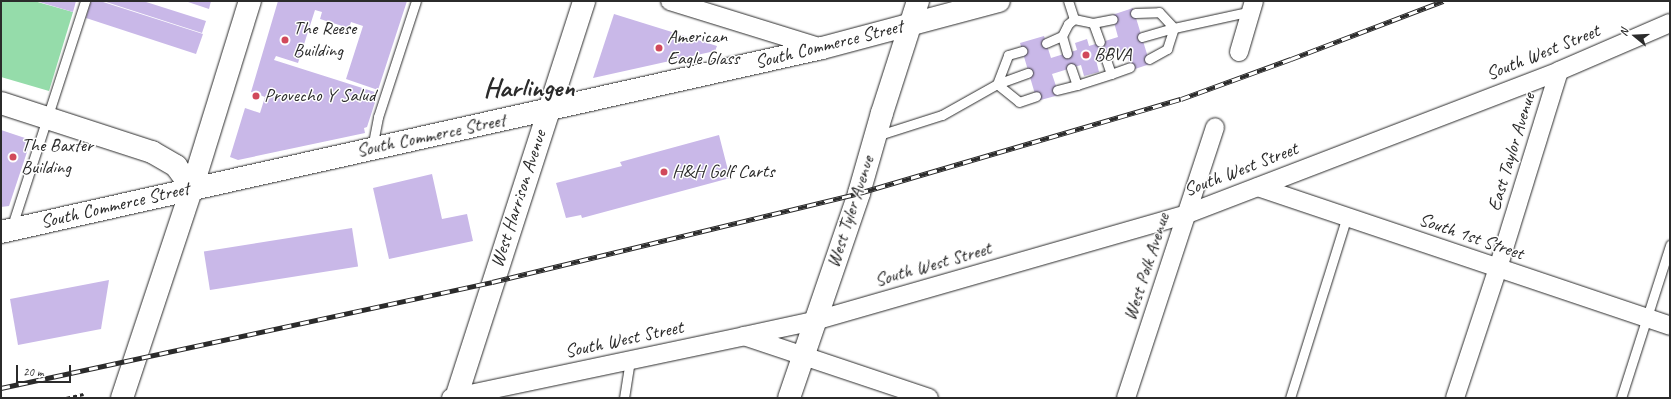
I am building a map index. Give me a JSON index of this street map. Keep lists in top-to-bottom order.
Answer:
{
  "streets": {
    "main road": ["South Commerce Street", "West Harrison Avenue", "West Tyler Avenue"],
    "street": [
      "South West Street",
      "East Taylor Avenue",
      "South 1st Street",
      "West Polk Avenue"
    ]
  },
  "crossings": [
    ["South Commerce Street", "West Harrison Avenue"],
    ["South Commerce Street", "West Tyler Avenue"],
    ["South West Street", "East Taylor Avenue"],
    ["South West Street", "West Harrison Avenue"],
    ["South West Street", "West Tyler Avenue"],
    ["South West Street", "South 1st Street"],
    ["South West Street", "West Polk Avenue"],
    ["East Taylor Avenue", "South 1st Street"]
  ],
  "districts": ["Harlingen"],
  "places": [
    "The Reese Building",
    "American Eagle Glass",
    "BBVA",
    "Provecho Y Salud",
    "The Baxter Building",
    "H&H Golf Carts"
  ],
  "scale_bar": "20 m",
  "north": "left"
}
